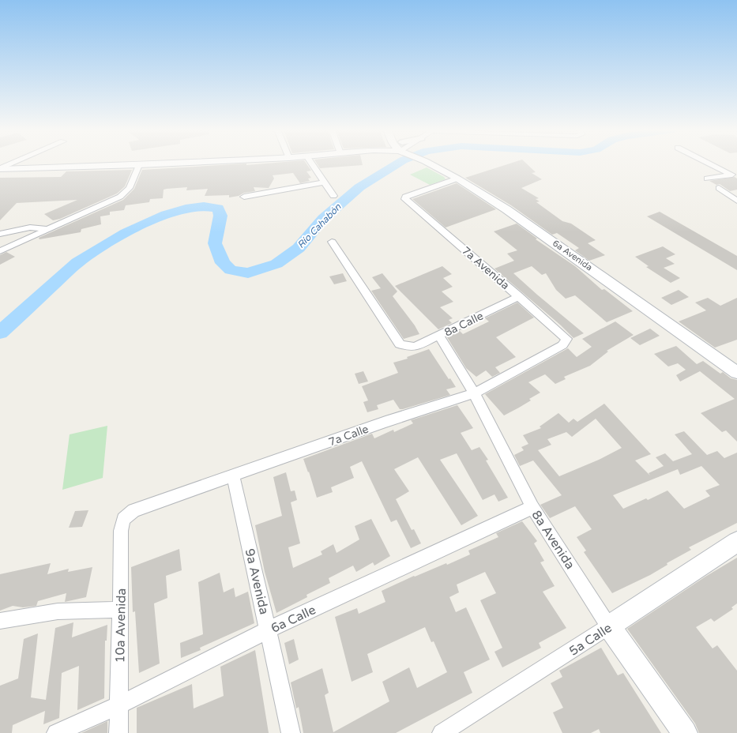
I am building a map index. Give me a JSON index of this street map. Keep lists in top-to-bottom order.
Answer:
{
  "streets": {
    "main road": ["6a Avenida", "8a Avenida", "5a Calle"],
    "street": [
      "7a Avenida",
      "8a Calle",
      "7a Calle",
      "9a Avenida",
      "6a Calle",
      "10a Avenida"
    ]
  },
  "crossings": [
    ["6a Avenida", "7a Avenida"],
    ["7a Avenida", "8a Calle"],
    ["7a Avenida", "7a Calle"],
    ["8a Calle", "8a Avenida"],
    ["7a Calle", "8a Avenida"],
    ["7a Calle", "9a Avenida"],
    ["7a Calle", "10a Avenida"],
    ["8a Avenida", "6a Calle"],
    ["8a Avenida", "5a Calle"],
    ["9a Avenida", "6a Calle"],
    ["6a Calle", "10a Avenida"]
  ],
  "water": ["Río Cahabón"]
}
